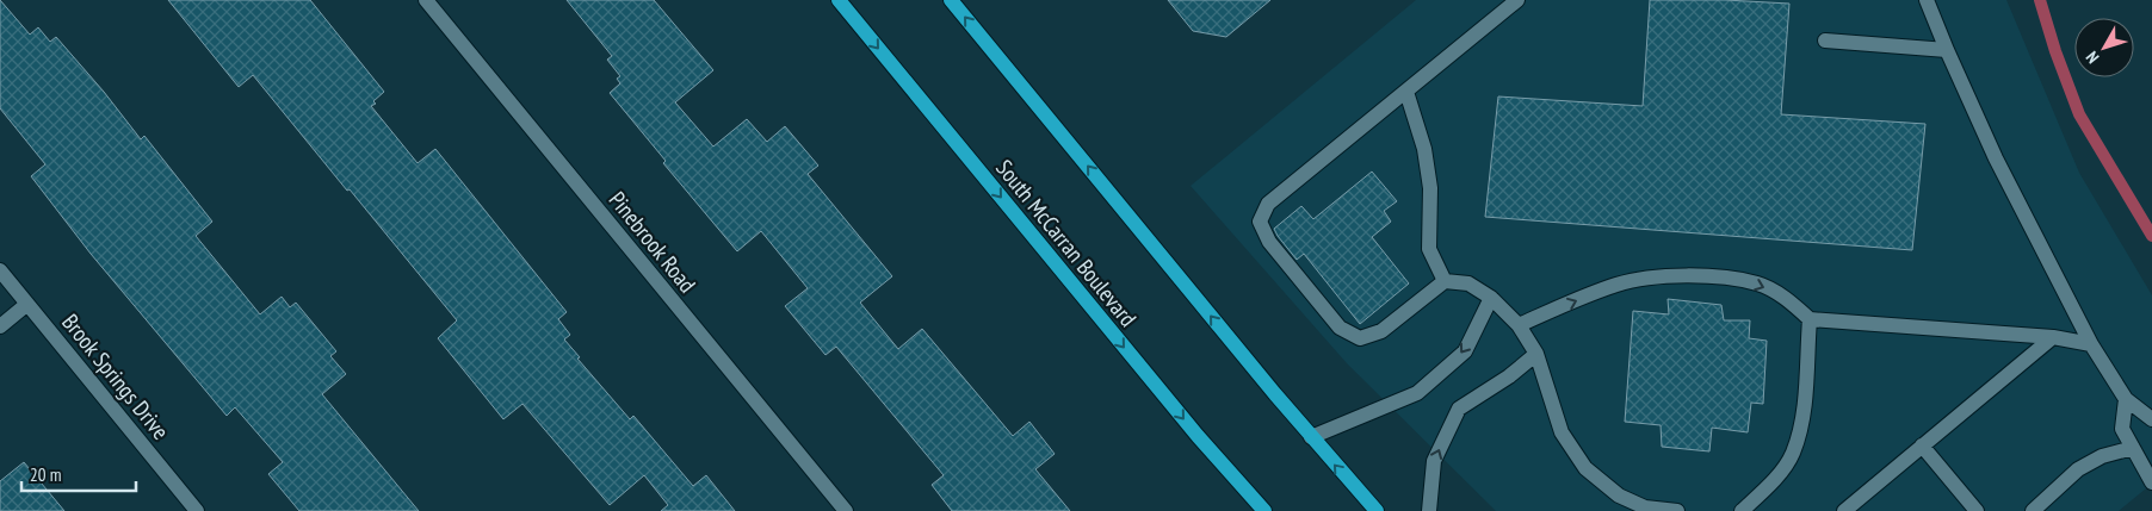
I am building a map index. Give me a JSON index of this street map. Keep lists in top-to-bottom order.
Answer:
{
  "streets": {
    "main road": ["South McCarran Boulevard"],
    "street": ["Pinebrook Road", "Brook Springs Drive"]
  },
  "scale_bar": "20 m",
  "north": "bottom left"
}
